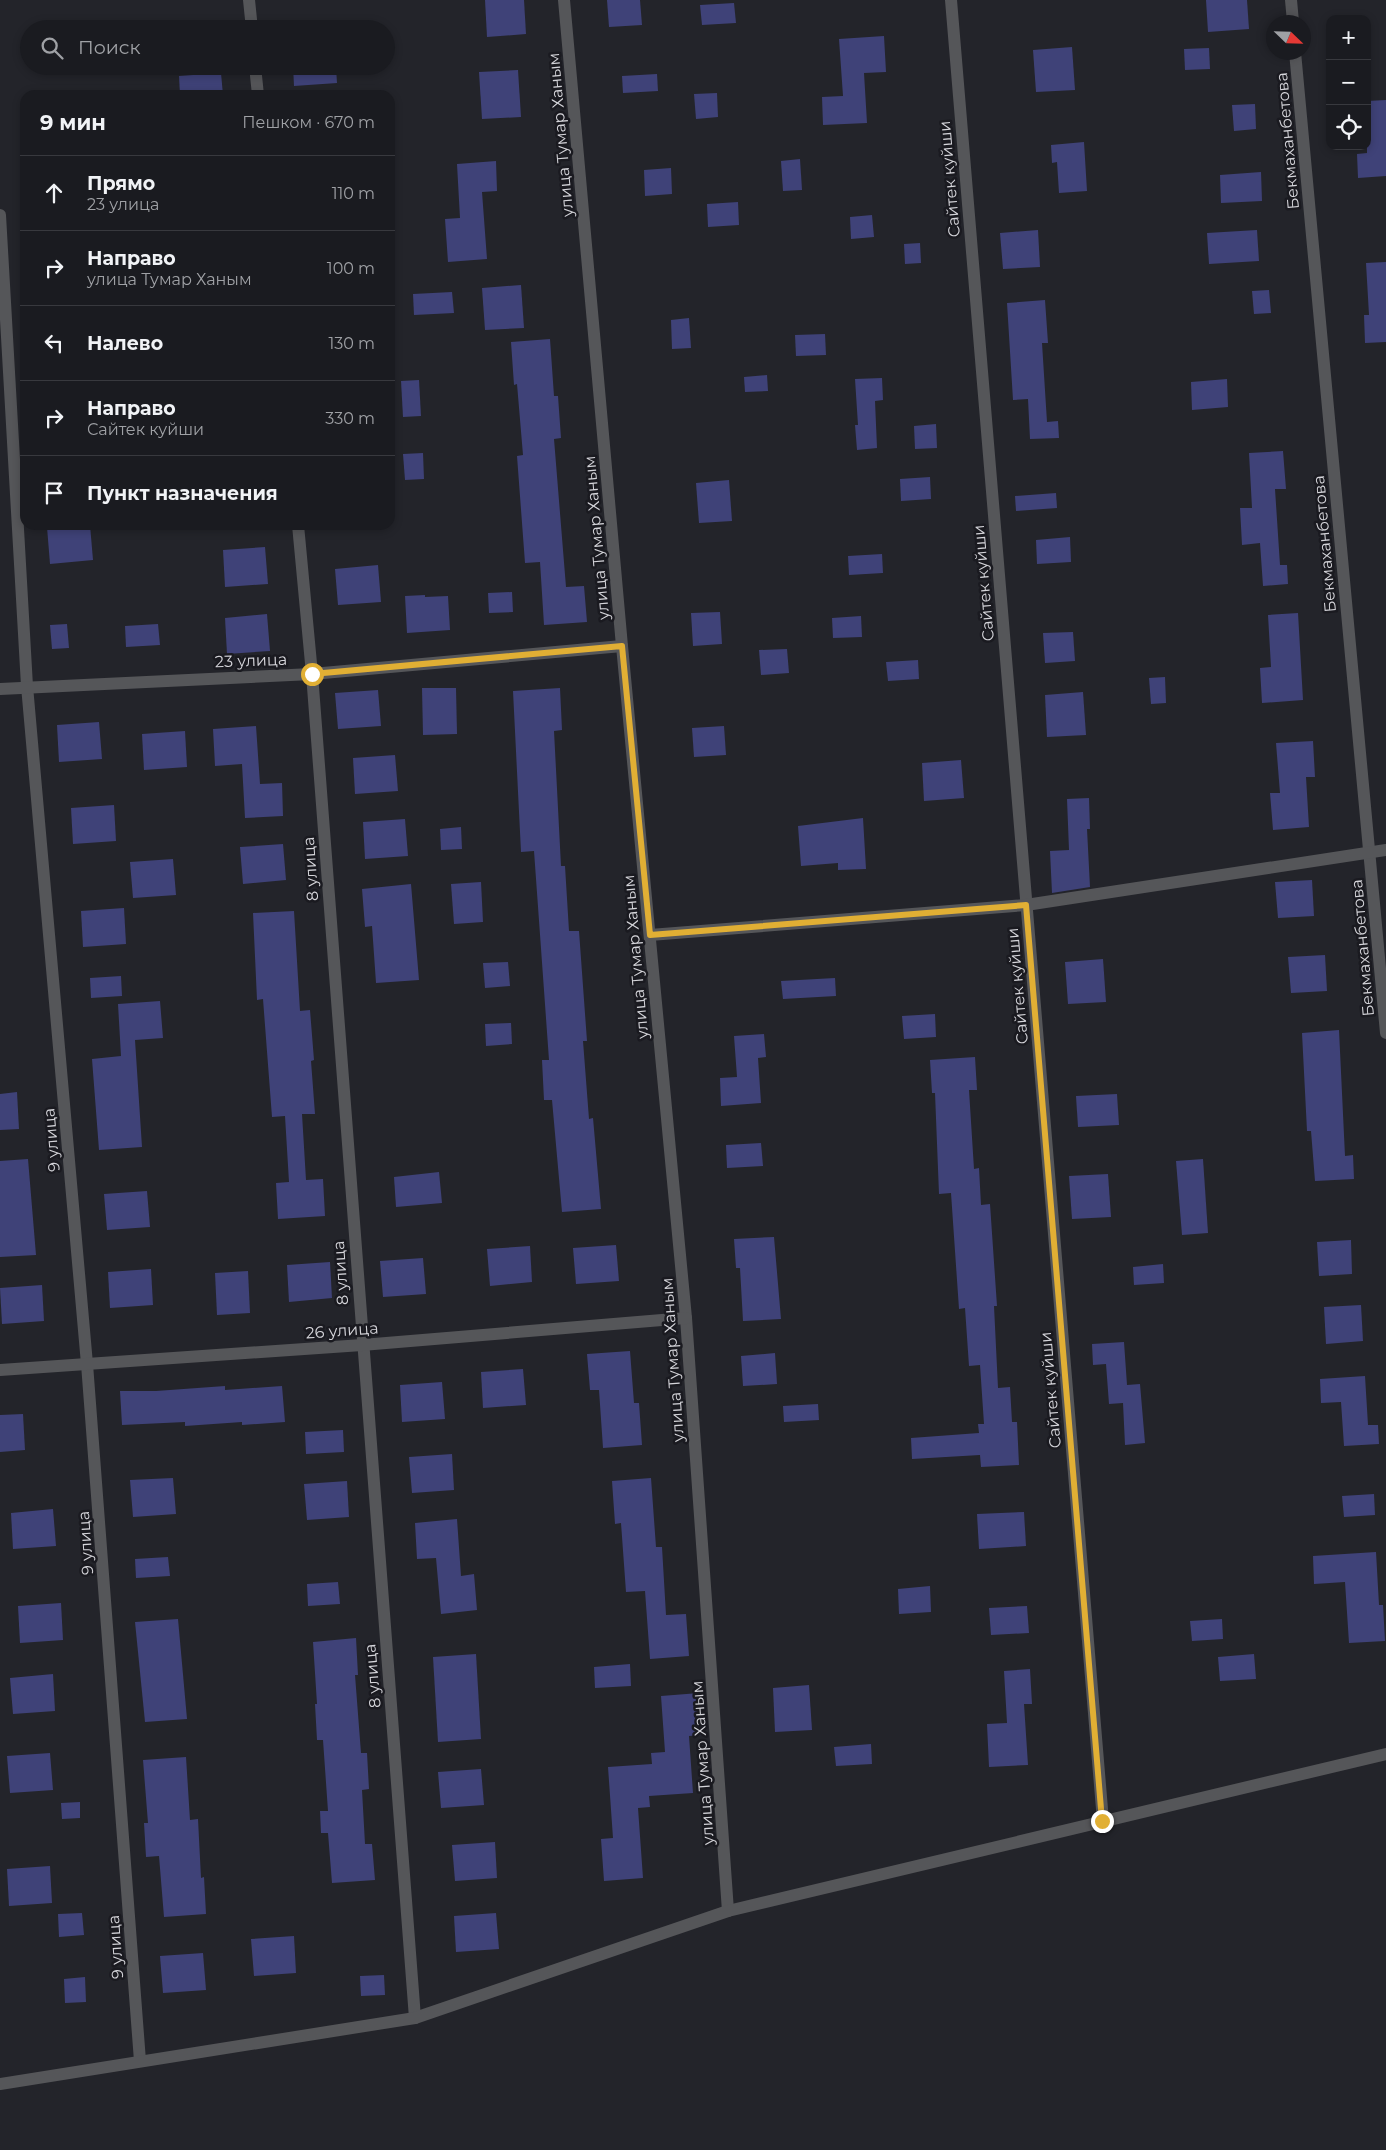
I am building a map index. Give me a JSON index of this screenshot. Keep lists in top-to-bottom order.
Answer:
{
  "streets": {
    "street": [
      "улица Тумар Ханым",
      "Бекмаханбетова",
      "Сайтек куйши",
      "23 улица",
      "8 улица",
      "9 улица",
      "26 улица"
    ]
  },
  "crossings": [
    ["улица Тумар Ханым", "23 улица"],
    ["улица Тумар Ханым", "26 улица"],
    ["23 улица", "8 улица"],
    ["23 улица", "9 улица"],
    ["8 улица", "26 улица"],
    ["9 улица", "26 улица"]
  ],
  "north": "bottom right",
  "page": {
    "map_buttons": ["+", "−"],
    "search": "Поиск",
    "heading": ["9 мин", "Пешком · 670 m"],
    "list": [
      ["Прямо", "23 улица", "110 m"],
      ["Направо", "улица Тумар Ханым", "100 m"],
      ["Налево", "130 m"],
      ["Направо", "Сайтек куйши", "330 m"],
      "Пункт назначения"
    ]
  }
}
